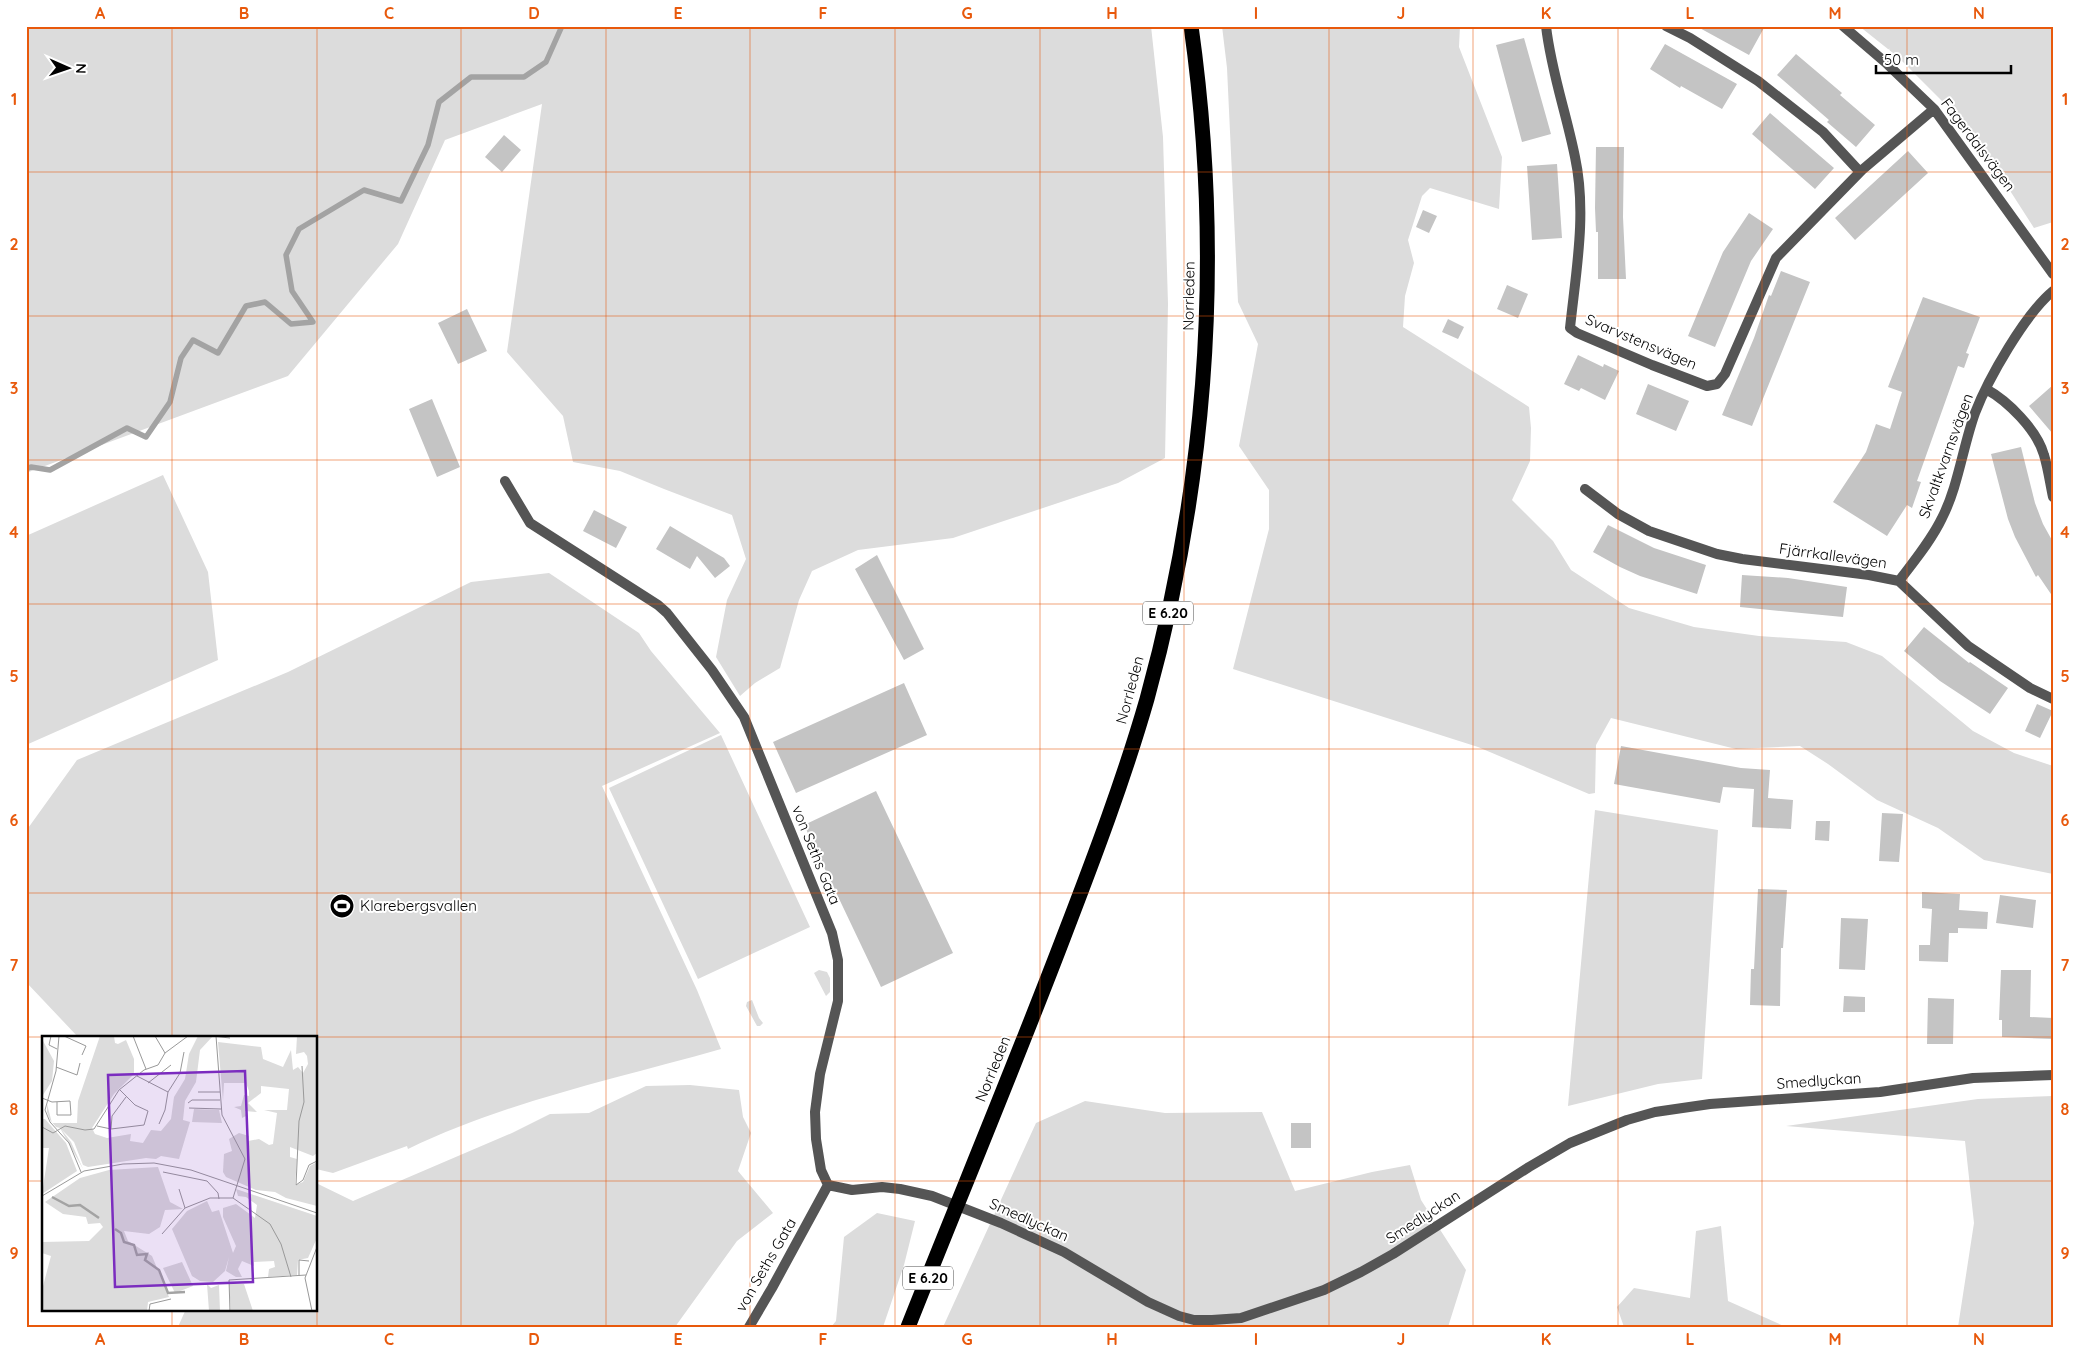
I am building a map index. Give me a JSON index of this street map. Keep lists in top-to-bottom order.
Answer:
{
  "streets": {
    "highway": ["Norrleden", "E 6.20"],
    "street": [
      "Fagerdalsvägen",
      "Svarvstensvägen",
      "Skvaltkvarnsvägen",
      "Fjärrkallevägen",
      "von Seths Gata",
      "Smedlyckan"
    ]
  },
  "crossings": [
    ["Fagerdalsvägen", "Svarvstensvägen"],
    ["Skvaltkvarnsvägen", "Fjärrkallevägen"],
    ["von Seths Gata", "Smedlyckan"]
  ],
  "places": {
    "sports": ["Klarebergsvallen"]
  },
  "scale_bar": "50 m",
  "north": "right",
  "grid": {
    "columns": [
      "A",
      "B",
      "C",
      "D",
      "E",
      "F",
      "G",
      "H",
      "I",
      "J",
      "K",
      "L",
      "M",
      "N"
    ],
    "rows": [
      "1",
      "2",
      "3",
      "4",
      "5",
      "6",
      "7",
      "8",
      "9"
    ]
  }
}
